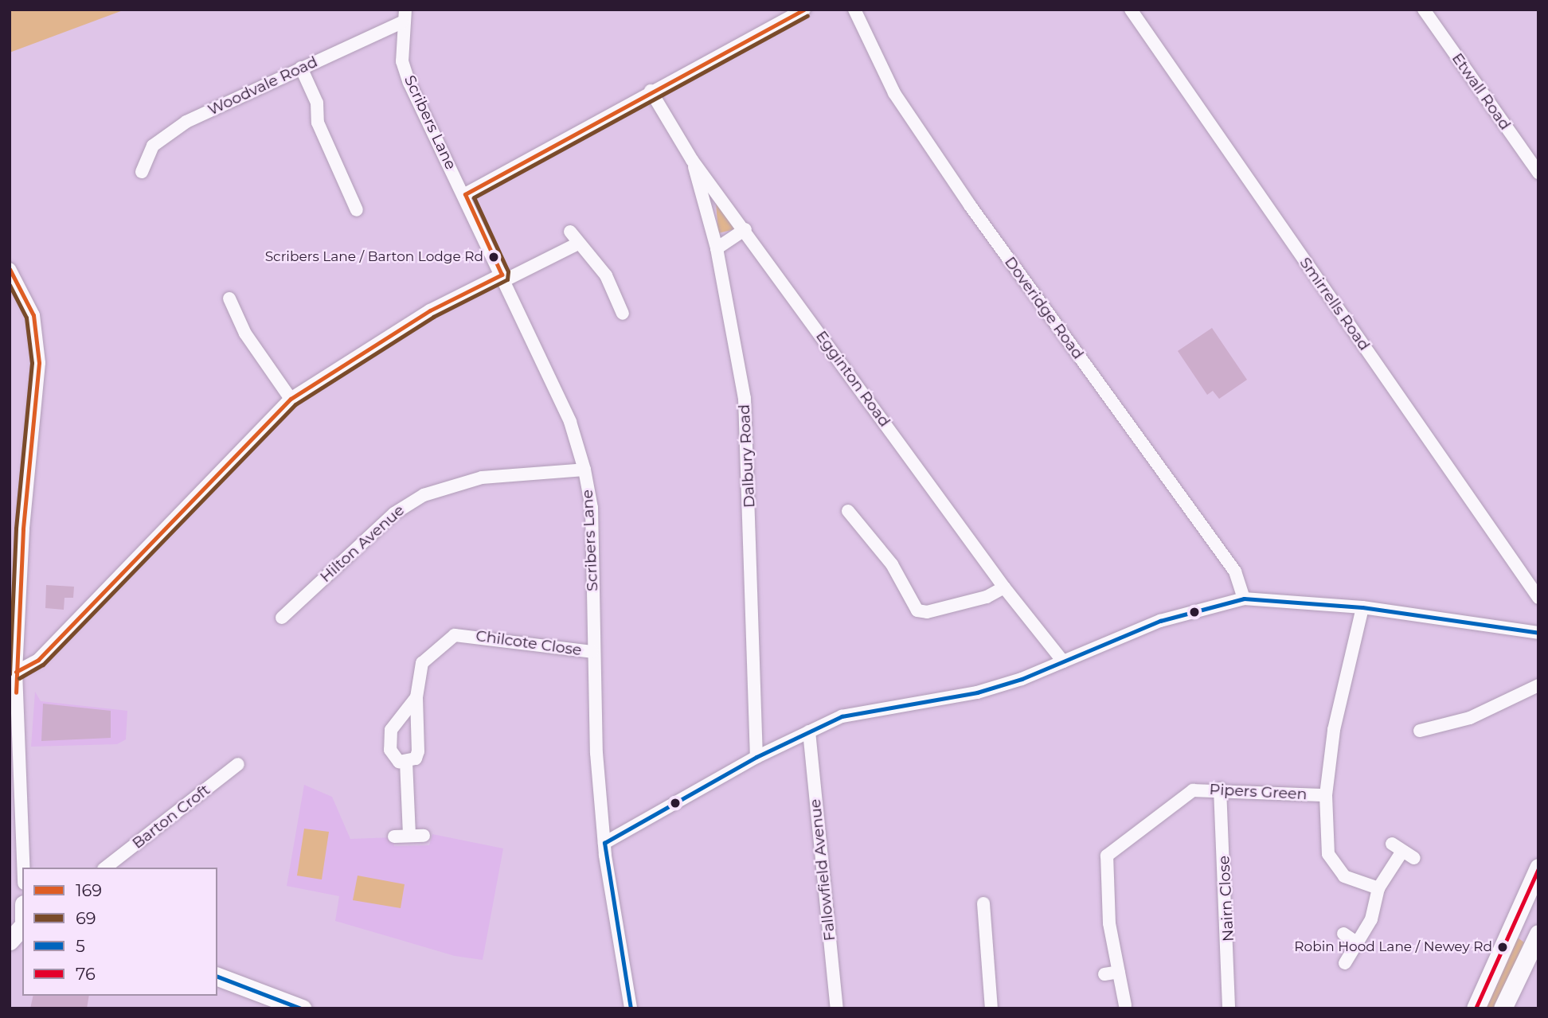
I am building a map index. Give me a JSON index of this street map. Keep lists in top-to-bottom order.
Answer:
{
  "streets": {
    "street": [
      "Woodvale Road",
      "Etwall Road",
      "Scribers Lane",
      "Smirrells Road",
      "Doveridge Road",
      "Egginton Road",
      "Dalbury Road",
      "Hilton Avenue",
      "Chilcote Close",
      "Pipers Green",
      "Barton Croft",
      "Fallowfield Avenue",
      "Nairn Close"
    ]
  },
  "crossings": [
    ["Woodvale Road", "Scribers Lane"],
    ["Scribers Lane", "Hilton Avenue"],
    ["Scribers Lane", "Chilcote Close"],
    ["Egginton Road", "Dalbury Road"],
    ["Pipers Green", "Nairn Close"]
  ],
  "places": ["Scribers Lane / Barton Lodge Rd", "Robin Hood Lane / Newey Rd"],
  "lines": [
    "transit line 169",
    "transit line 69",
    "transit line 5",
    "transit line 76"
  ],
  "legend": [
    "169",
    "69",
    "5",
    "76"
  ]
}
